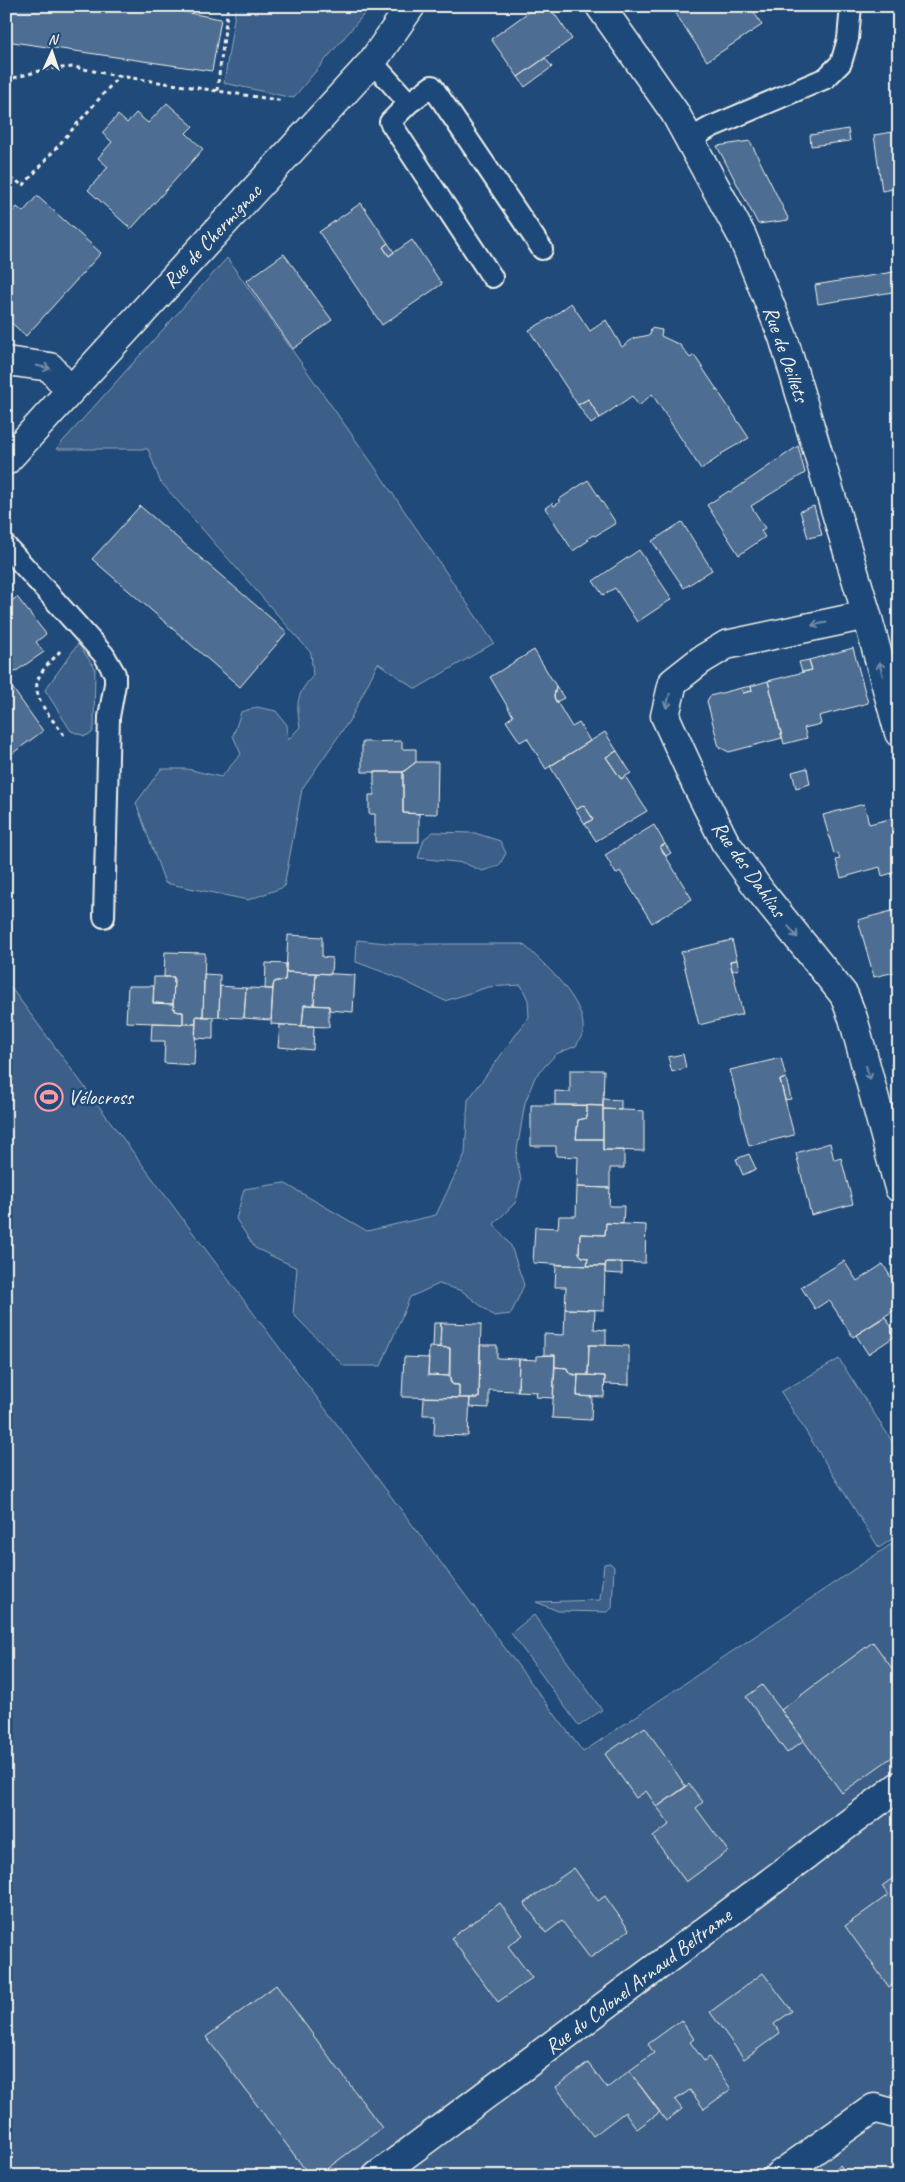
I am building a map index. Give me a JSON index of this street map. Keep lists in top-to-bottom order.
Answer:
{
  "streets": {
    "street": [
      "Rue de Chermignac",
      "Rue de Oeillets",
      "Rue des Dahlias",
      "Rue du Colonel Arnaud Beltrame"
    ]
  },
  "crossings": [
    ["Rue de Oeillets", "Rue des Dahlias"]
  ],
  "places": {
    "sports": ["Vélocross"]
  },
  "north": "top"
}
